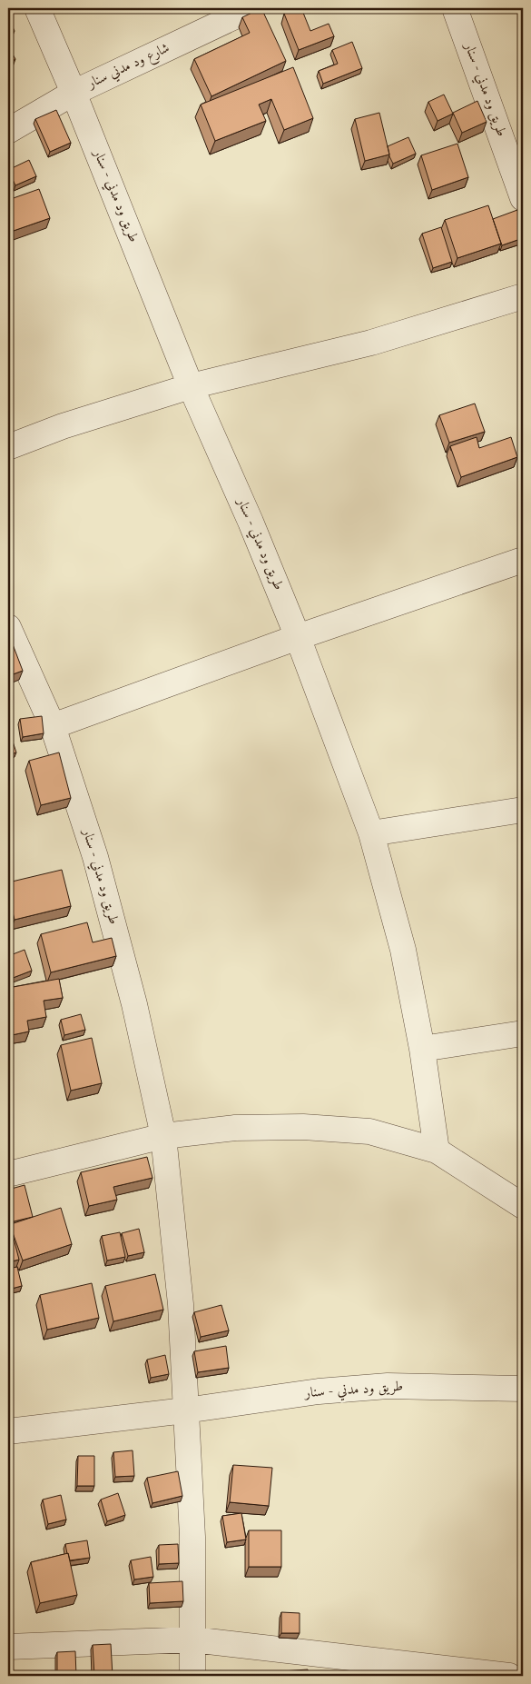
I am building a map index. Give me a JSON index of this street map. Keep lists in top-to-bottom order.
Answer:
{
  "streets": {
    "street": ["شارع ود مدني سنار", "طريق ود مدني - سنار"]
  },
  "crossings": [
    ["شارع ود مدني سنار", "طريق ود مدني - سنار"]
  ]
}
